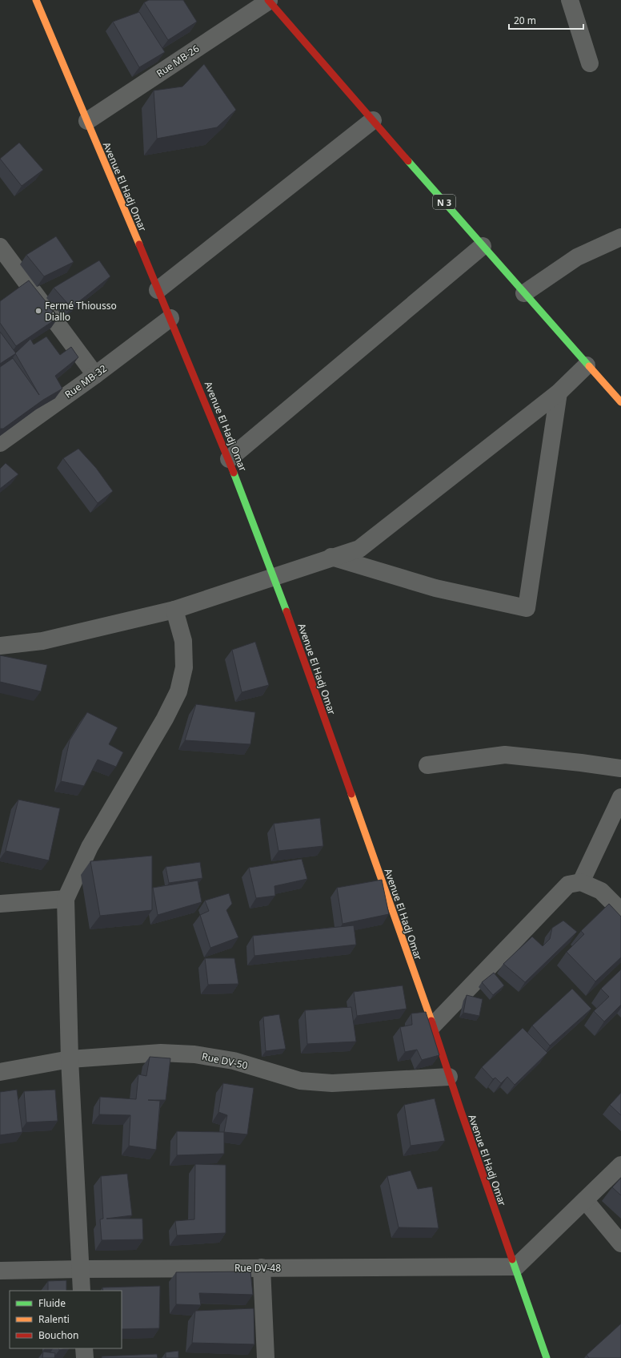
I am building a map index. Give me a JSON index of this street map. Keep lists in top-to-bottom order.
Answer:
{
  "streets": {
    "street": [
      "Rue MB-26",
      "Avenue El Hadj Omar",
      "N 3",
      "Rue MB-32",
      "Rue DV-50",
      "Rue DV-48"
    ]
  },
  "crossings": [
    ["Rue MB-26", "Avenue El Hadj Omar"],
    ["Rue MB-26", "N 3"],
    ["Avenue El Hadj Omar", "Rue MB-32"],
    ["Avenue El Hadj Omar", "Rue DV-50"],
    ["Avenue El Hadj Omar", "Rue DV-48"]
  ],
  "places": ["Fermé Thiousso Diallo"],
  "legend": ["Fluide", "Ralenti", "Bouchon"],
  "scale_bar": "20 m"
}
